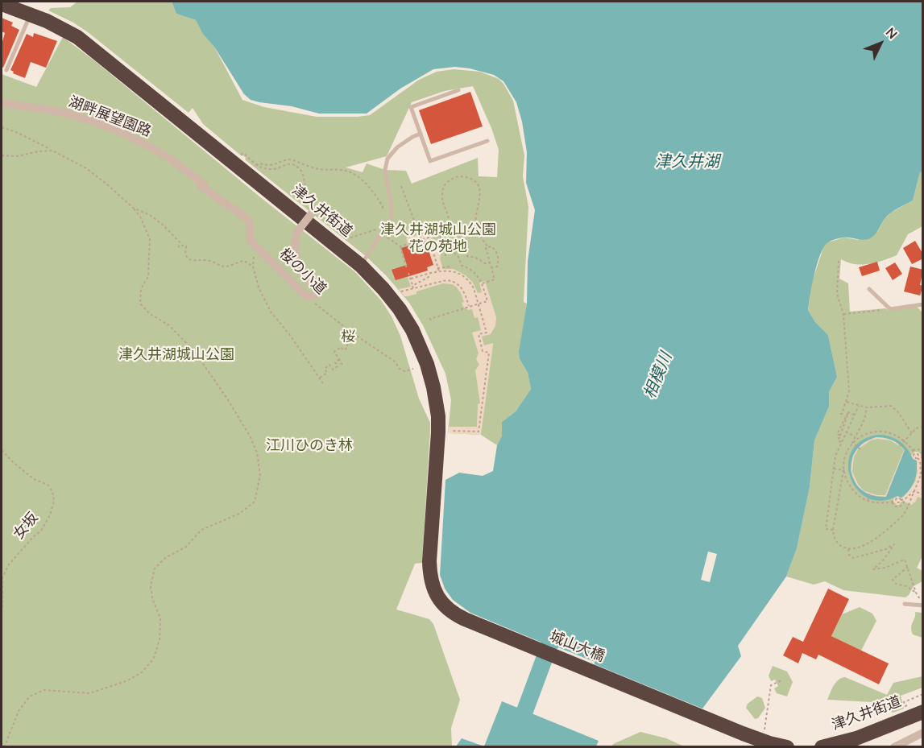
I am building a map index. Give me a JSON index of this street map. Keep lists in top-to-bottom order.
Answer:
{
  "streets": {
    "highway": ["津久井街道", "城山大橋"],
    "street": ["湖畔展望園路", "桜の小道"],
    "path": ["女坂"]
  },
  "crossings": [
    ["湖畔展望園路", "桜の小道"],
    ["津久井街道", "城山大橋"]
  ],
  "water": ["津久井湖", "相模川"],
  "parks": [
    "津久井湖城山公園 花の苑地",
    "桜",
    "津久井湖城山公園",
    "江川ひのき林"
  ],
  "north": "top right"
}
